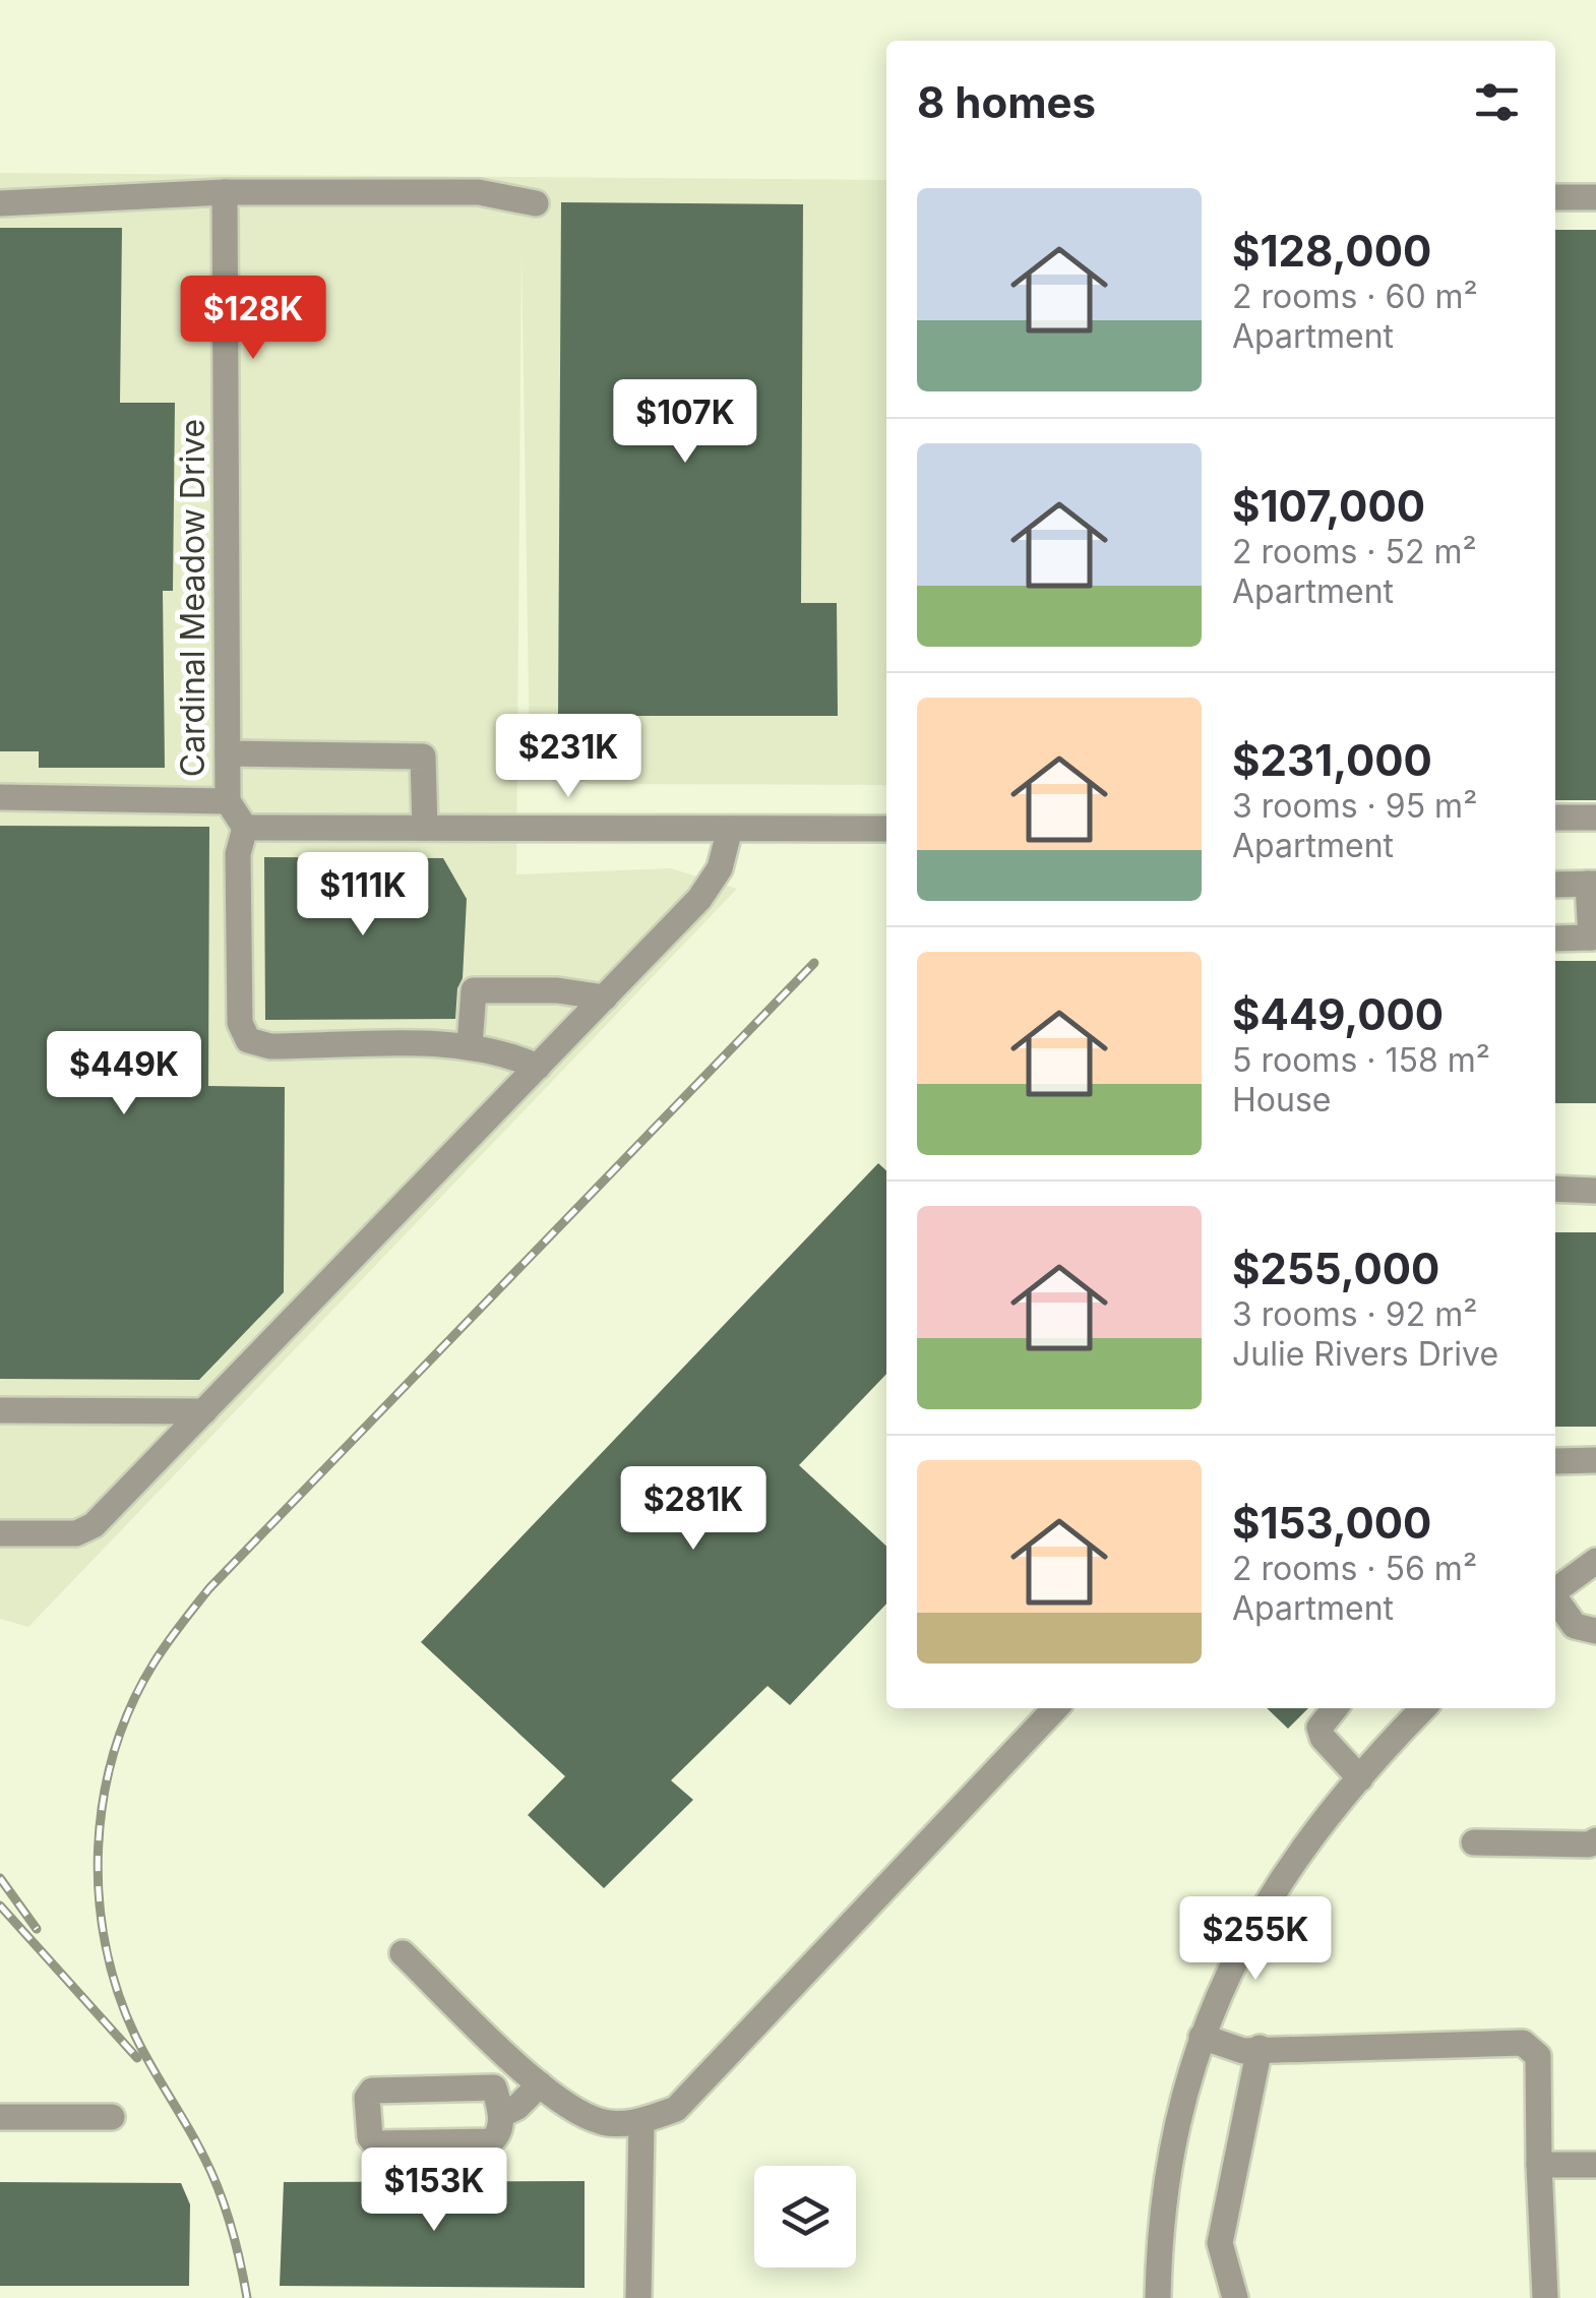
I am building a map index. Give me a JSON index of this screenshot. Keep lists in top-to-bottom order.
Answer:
{
  "streets": {
    "street": ["Cardinal Meadow Drive"]
  },
  "page": {
    "heading": "8 homes",
    "list": [
      {
        "name": "$128,000",
        "note": "2 rooms · 60 m² · Apartment"
      },
      {
        "name": "$107,000",
        "note": "2 rooms · 52 m² · Apartment"
      },
      {
        "name": "$231,000",
        "note": "3 rooms · 95 m² · Apartment"
      },
      {
        "name": "$449,000",
        "note": "5 rooms · 158 m² · House"
      },
      {
        "name": "$255,000",
        "note": "3 rooms · 92 m² · Julie Rivers Drive"
      },
      {
        "name": "$153,000",
        "note": "2 rooms · 56 m² · Apartment"
      }
    ],
    "price": [
      "$128K",
      "$107K",
      "$231K",
      "$111K",
      "$449K",
      "$281K",
      "$255K",
      "$153K"
    ]
  }
}
